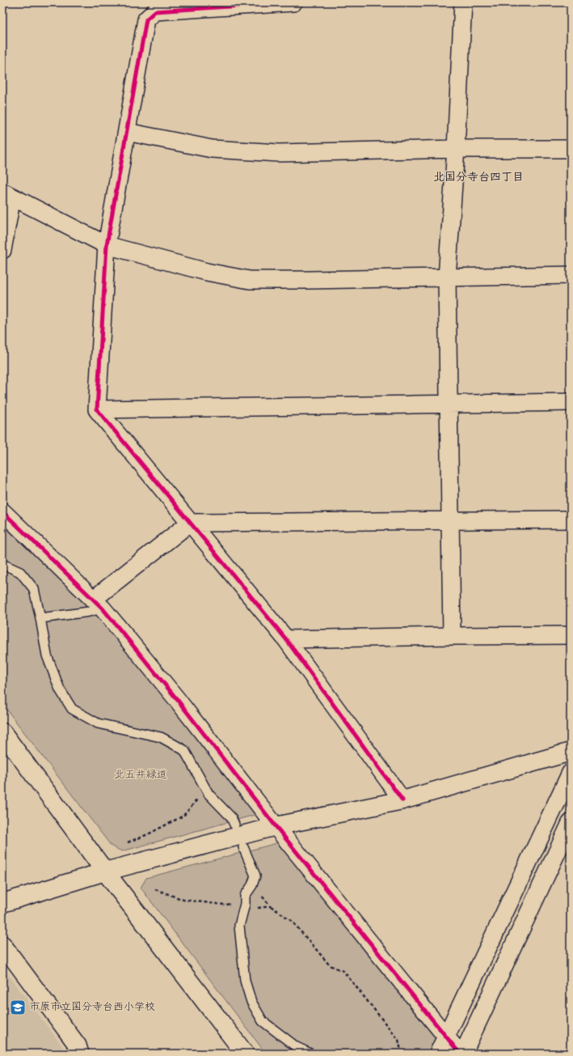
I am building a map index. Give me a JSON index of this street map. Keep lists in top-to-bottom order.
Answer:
{
  "districts": ["北国分寺台四丁目"],
  "parks": ["北五井緑道"],
  "places": {
    "school or university": ["市原市立国分寺台西小学校"]
  }
}
